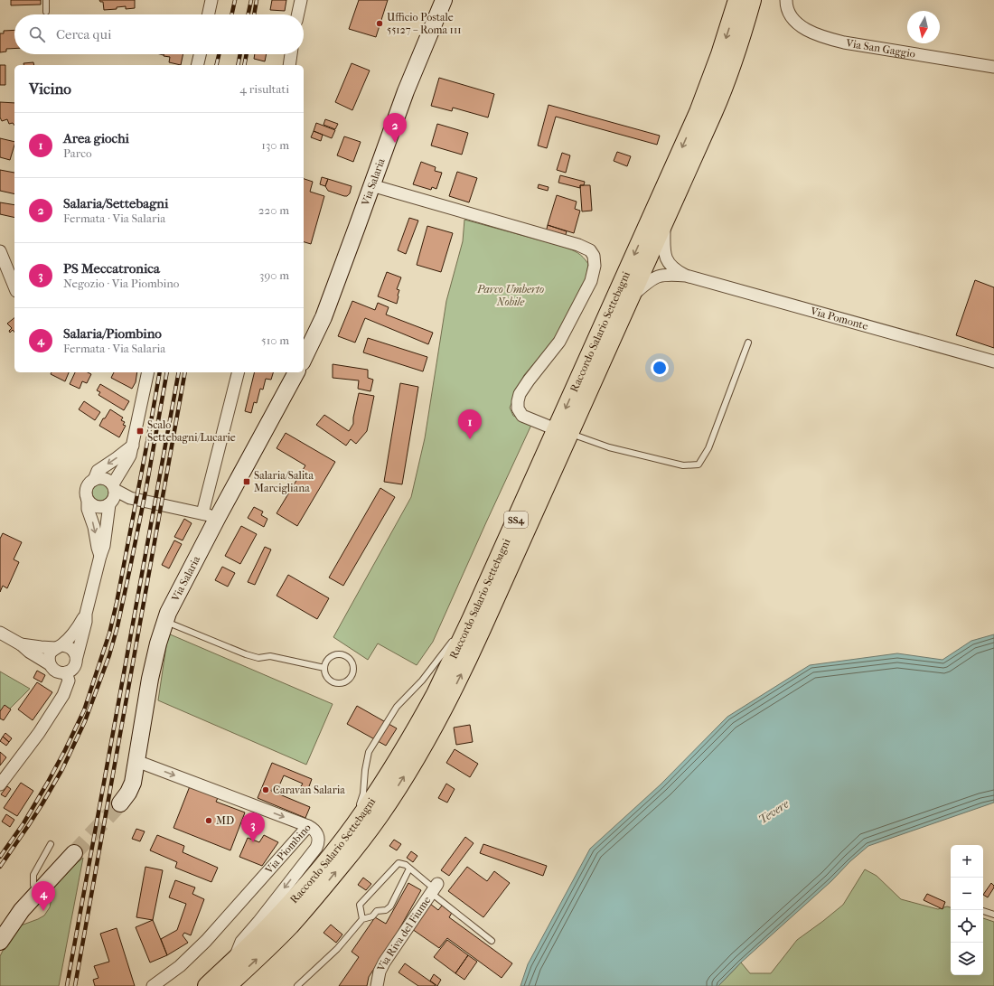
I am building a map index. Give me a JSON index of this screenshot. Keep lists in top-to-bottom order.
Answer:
{
  "streets": {
    "main road": ["Raccordo Salario Settebagni", "SS4"],
    "street": [
      "Via San Gaggio",
      "Via Salaria",
      "Via Pomonte",
      "Via Piombino",
      "Via Riva del Fiume"
    ]
  },
  "crossings": [
    ["Via Salaria", "Via Piombino"],
    ["Via Pomonte", "Raccordo Salario Settebagni"]
  ],
  "one_way": ["Via Piombino"],
  "water": ["Tevere"],
  "parks": ["Parco Umberto Nobile"],
  "places": {
    "other": ["Ufficio Postale 55127 – Roma 111", "Caravan Salaria", "MD"],
    "transit": ["Scalo Settebagni/Lucarie", "Salaria/Salita Marcigliana"]
  },
  "north": "bottom",
  "page": {
    "search": "Cerca qui",
    "heading": ["Vicino", "4 risultati"],
    "list": [
      {
        "mark": "1",
        "name": "Area giochi",
        "note": "Parco",
        "value": "130 m"
      },
      {
        "mark": "2",
        "name": "Salaria/Settebagni",
        "note": "Fermata · Via Salaria",
        "value": "220 m"
      },
      {
        "mark": "3",
        "name": "PS Meccatronica",
        "note": "Negozio · Via Piombino",
        "value": "390 m"
      },
      {
        "mark": "4",
        "name": "Salaria/Piombino",
        "note": "Fermata · Via Salaria",
        "value": "510 m"
      }
    ],
    "pins": [
      "2",
      "1",
      "3",
      "4"
    ],
    "map_buttons": ["+", "−"]
  }
}
